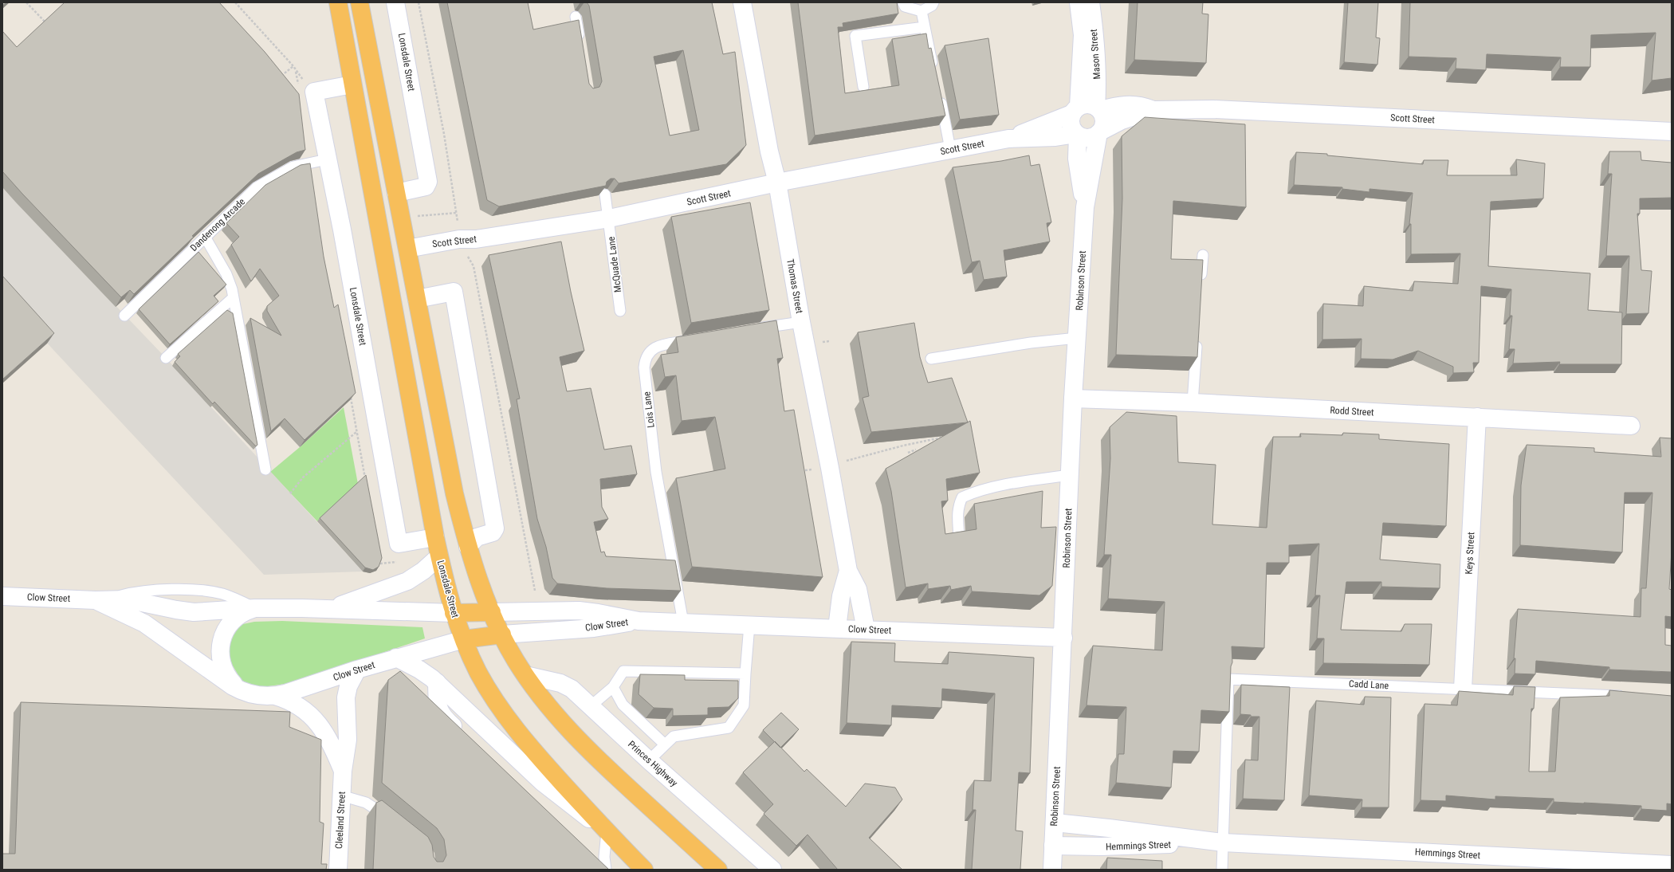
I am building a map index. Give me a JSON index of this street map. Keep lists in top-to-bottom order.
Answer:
{
  "streets": {
    "highway": ["Lonsdale Street", "Clow Street"],
    "street": [
      "Mason Street",
      "Scott Street",
      "Robinson Street",
      "Thomas Street",
      "Rodd Street",
      "Keys Street",
      "Princes Highway",
      "Cleeland Street",
      "Hemmings Street"
    ],
    "lane": [
      "Dandenong Arcade",
      "McQuade Lane",
      "Lois Lane",
      "Cadd Lane"
    ]
  },
  "crossings": [
    ["Mason Street", "Scott Street"],
    ["Mason Street", "Robinson Street"],
    ["Lonsdale Street", "Dandenong Arcade"],
    ["Lonsdale Street", "Clow Street"],
    ["Scott Street", "McQuade Lane"],
    ["Scott Street", "Robinson Street"],
    ["Scott Street", "Thomas Street"],
    ["Robinson Street", "Rodd Street"],
    ["Robinson Street", "Clow Street"],
    ["Robinson Street", "Hemmings Street"],
    ["Thomas Street", "Clow Street"],
    ["Lois Lane", "Clow Street"],
    ["Rodd Street", "Keys Street"],
    ["Keys Street", "Cadd Lane"],
    ["Clow Street", "Cleeland Street"],
    ["Cadd Lane", "Hemmings Street"]
  ]
}
